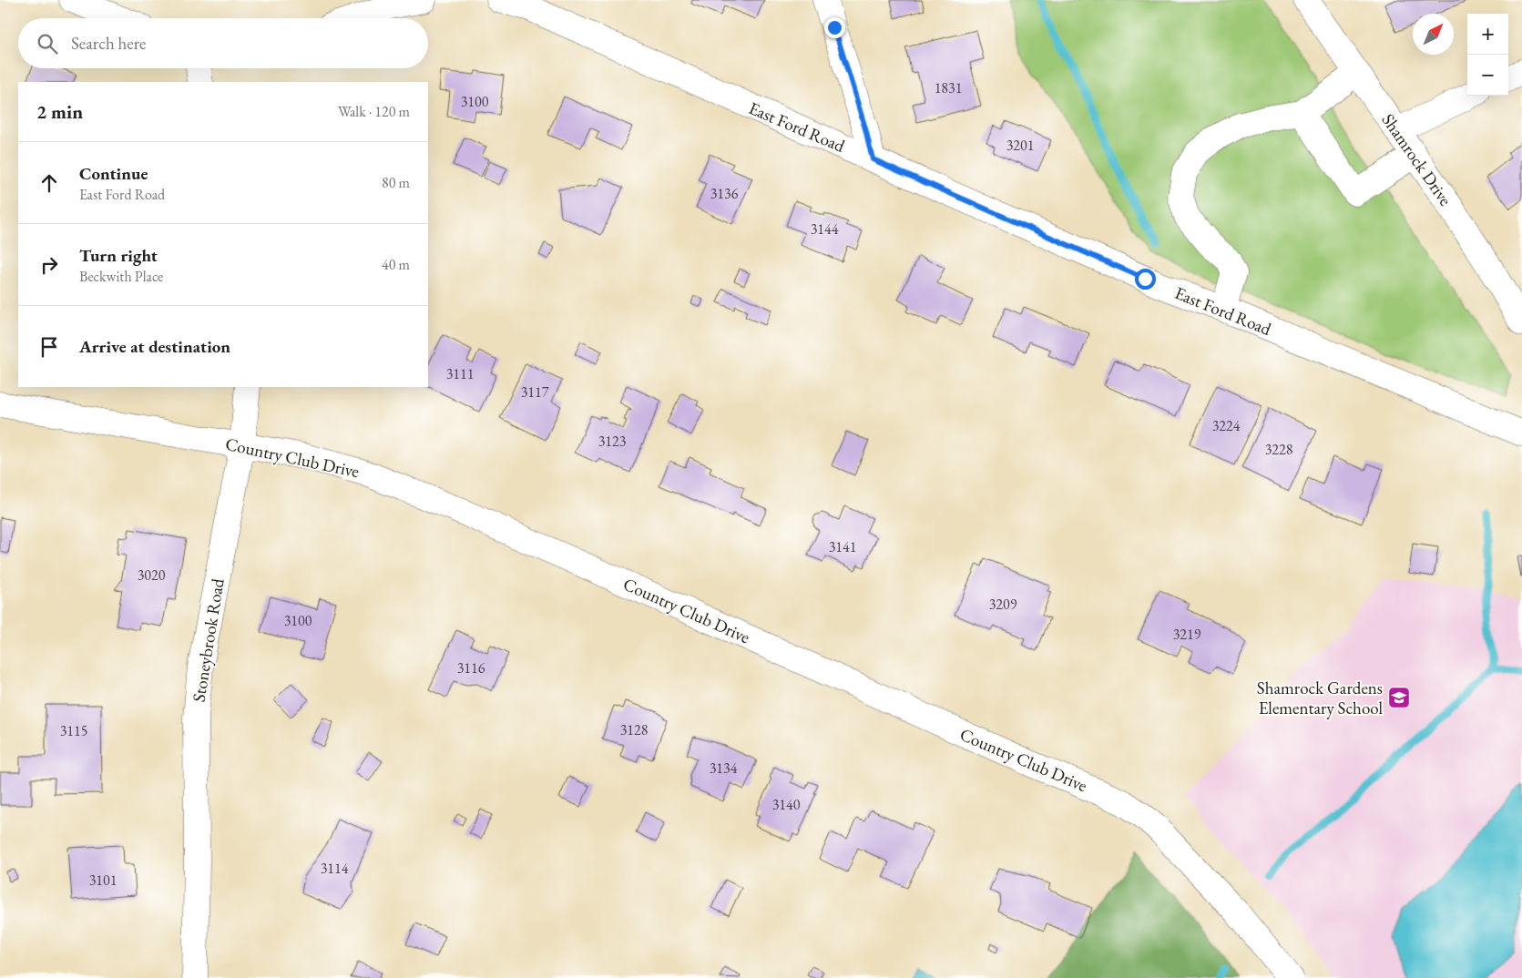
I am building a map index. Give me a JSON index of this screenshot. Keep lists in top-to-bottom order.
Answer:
{
  "streets": {
    "street": [
      "East Ford Road",
      "Shamrock Drive",
      "Country Club Drive",
      "Stoneybrook Road"
    ]
  },
  "crossings": [
    ["Country Club Drive", "Stoneybrook Road"]
  ],
  "places": {
    "school or university": ["Shamrock Gardens Elementary School"]
  },
  "house_numbers": [
    "1831",
    "3100",
    "3201",
    "3136",
    "3144",
    "3111",
    "3117",
    "3224",
    "3123",
    "3228",
    "3141",
    "3020",
    "3209",
    "3100",
    "3219",
    "3116",
    "3128",
    "3115",
    "3134",
    "3140",
    "3114",
    "3101"
  ],
  "north": "top right",
  "page": {
    "map_buttons": ["+", "−"],
    "search": "Search here",
    "heading": ["2 min", "Walk · 120 m"],
    "list": [
      ["Continue", "East Ford Road", "80 m"],
      ["Turn right", "Beckwith Place", "40 m"],
      "Arrive at destination"
    ]
  }
}
